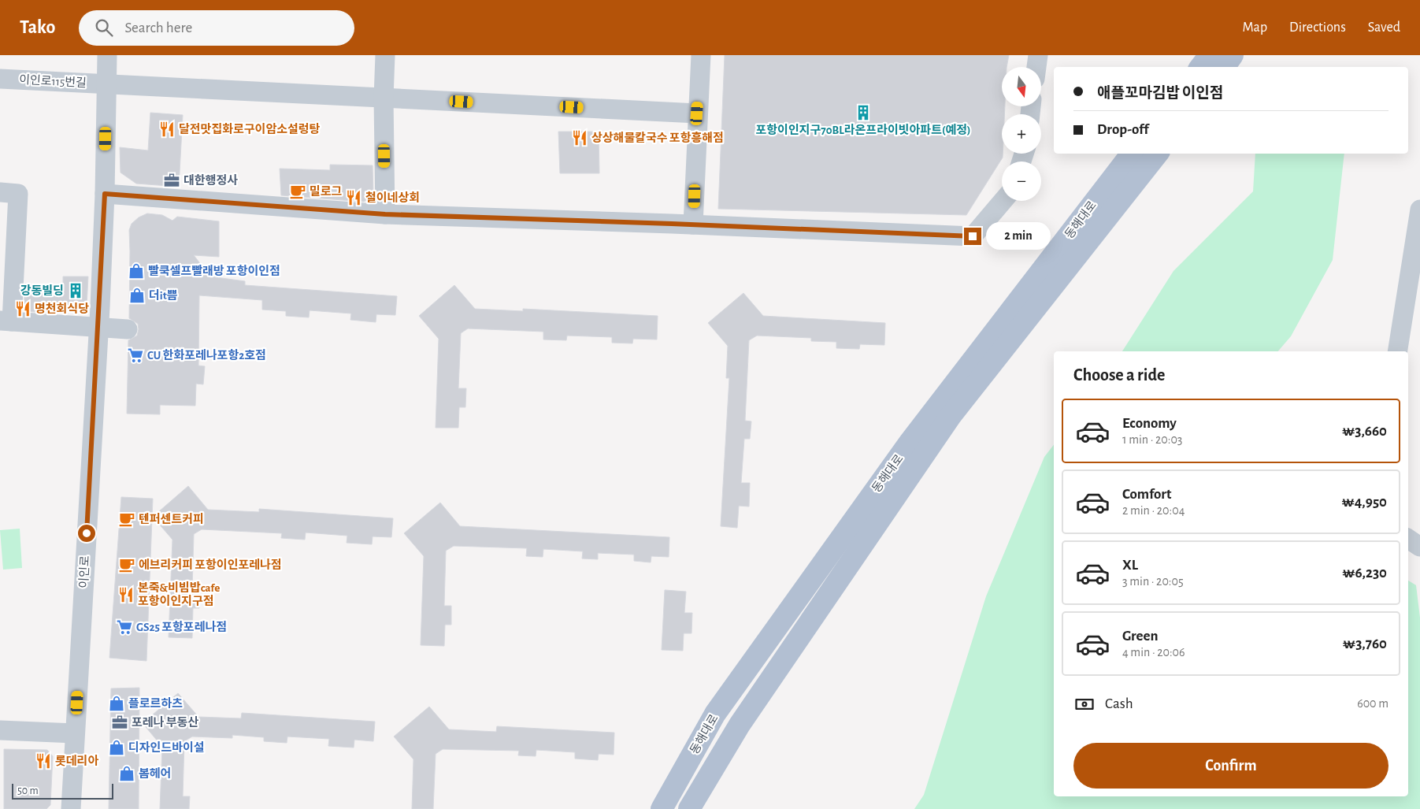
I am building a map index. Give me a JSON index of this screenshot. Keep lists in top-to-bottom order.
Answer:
{
  "streets": {
    "main road": ["동해대로"],
    "street": ["이인로115번길", "이인로"]
  },
  "crossings": [
    ["이인로115번길", "이인로"]
  ],
  "places": {
    "building": ["포항이인지구70BL라온프라이빗아파트(예정)", "강동빌딩"],
    "restaurant": [
      "달전맛집화로구이암소설렁탕",
      "상상해물칼국수 포항흥해점",
      "철이네상회",
      "명천회식당",
      "본죽&비빔밥cafe 포항이인지구점",
      "롯데리아"
    ],
    "office": ["대한행정사", "포레나 부동산"],
    "cafe": ["밀로그", "텐퍼센트커피", "에브리커피 포항이인포레나점"],
    "shop": [
      "빨쿡셀프빨래방 포항이인점",
      "더it쁨",
      "플로르하츠",
      "디자인드바이설",
      "봄헤어"
    ],
    "supermarket": ["CU 한화포레나포항2호점", "GS25 포항포레나점"]
  },
  "scale_bar": "50 m",
  "north": "bottom",
  "page": {
    "header": "Tako",
    "search": "Search here",
    "nav": ["Map", "Directions", "Saved"],
    "map_buttons": ["+", "−"],
    "banner": ["애플꼬마김밥 이인점", "Drop-off"],
    "bubble": "2 min",
    "heading": "Choose a ride",
    "list": [
      {
        "name": "Economy",
        "note": "1 min · 20:03",
        "value": "₩3,660"
      },
      {
        "name": "Comfort",
        "note": "2 min · 20:04",
        "value": "₩4,950"
      },
      {
        "name": "XL",
        "note": "3 min · 20:05",
        "value": "₩6,230"
      },
      {
        "name": "Green",
        "note": "4 min · 20:06",
        "value": "₩3,760"
      }
    ],
    "pay": ["Cash", "600 m"],
    "buttons": "Confirm",
    "scale": "50 m"
  }
}
